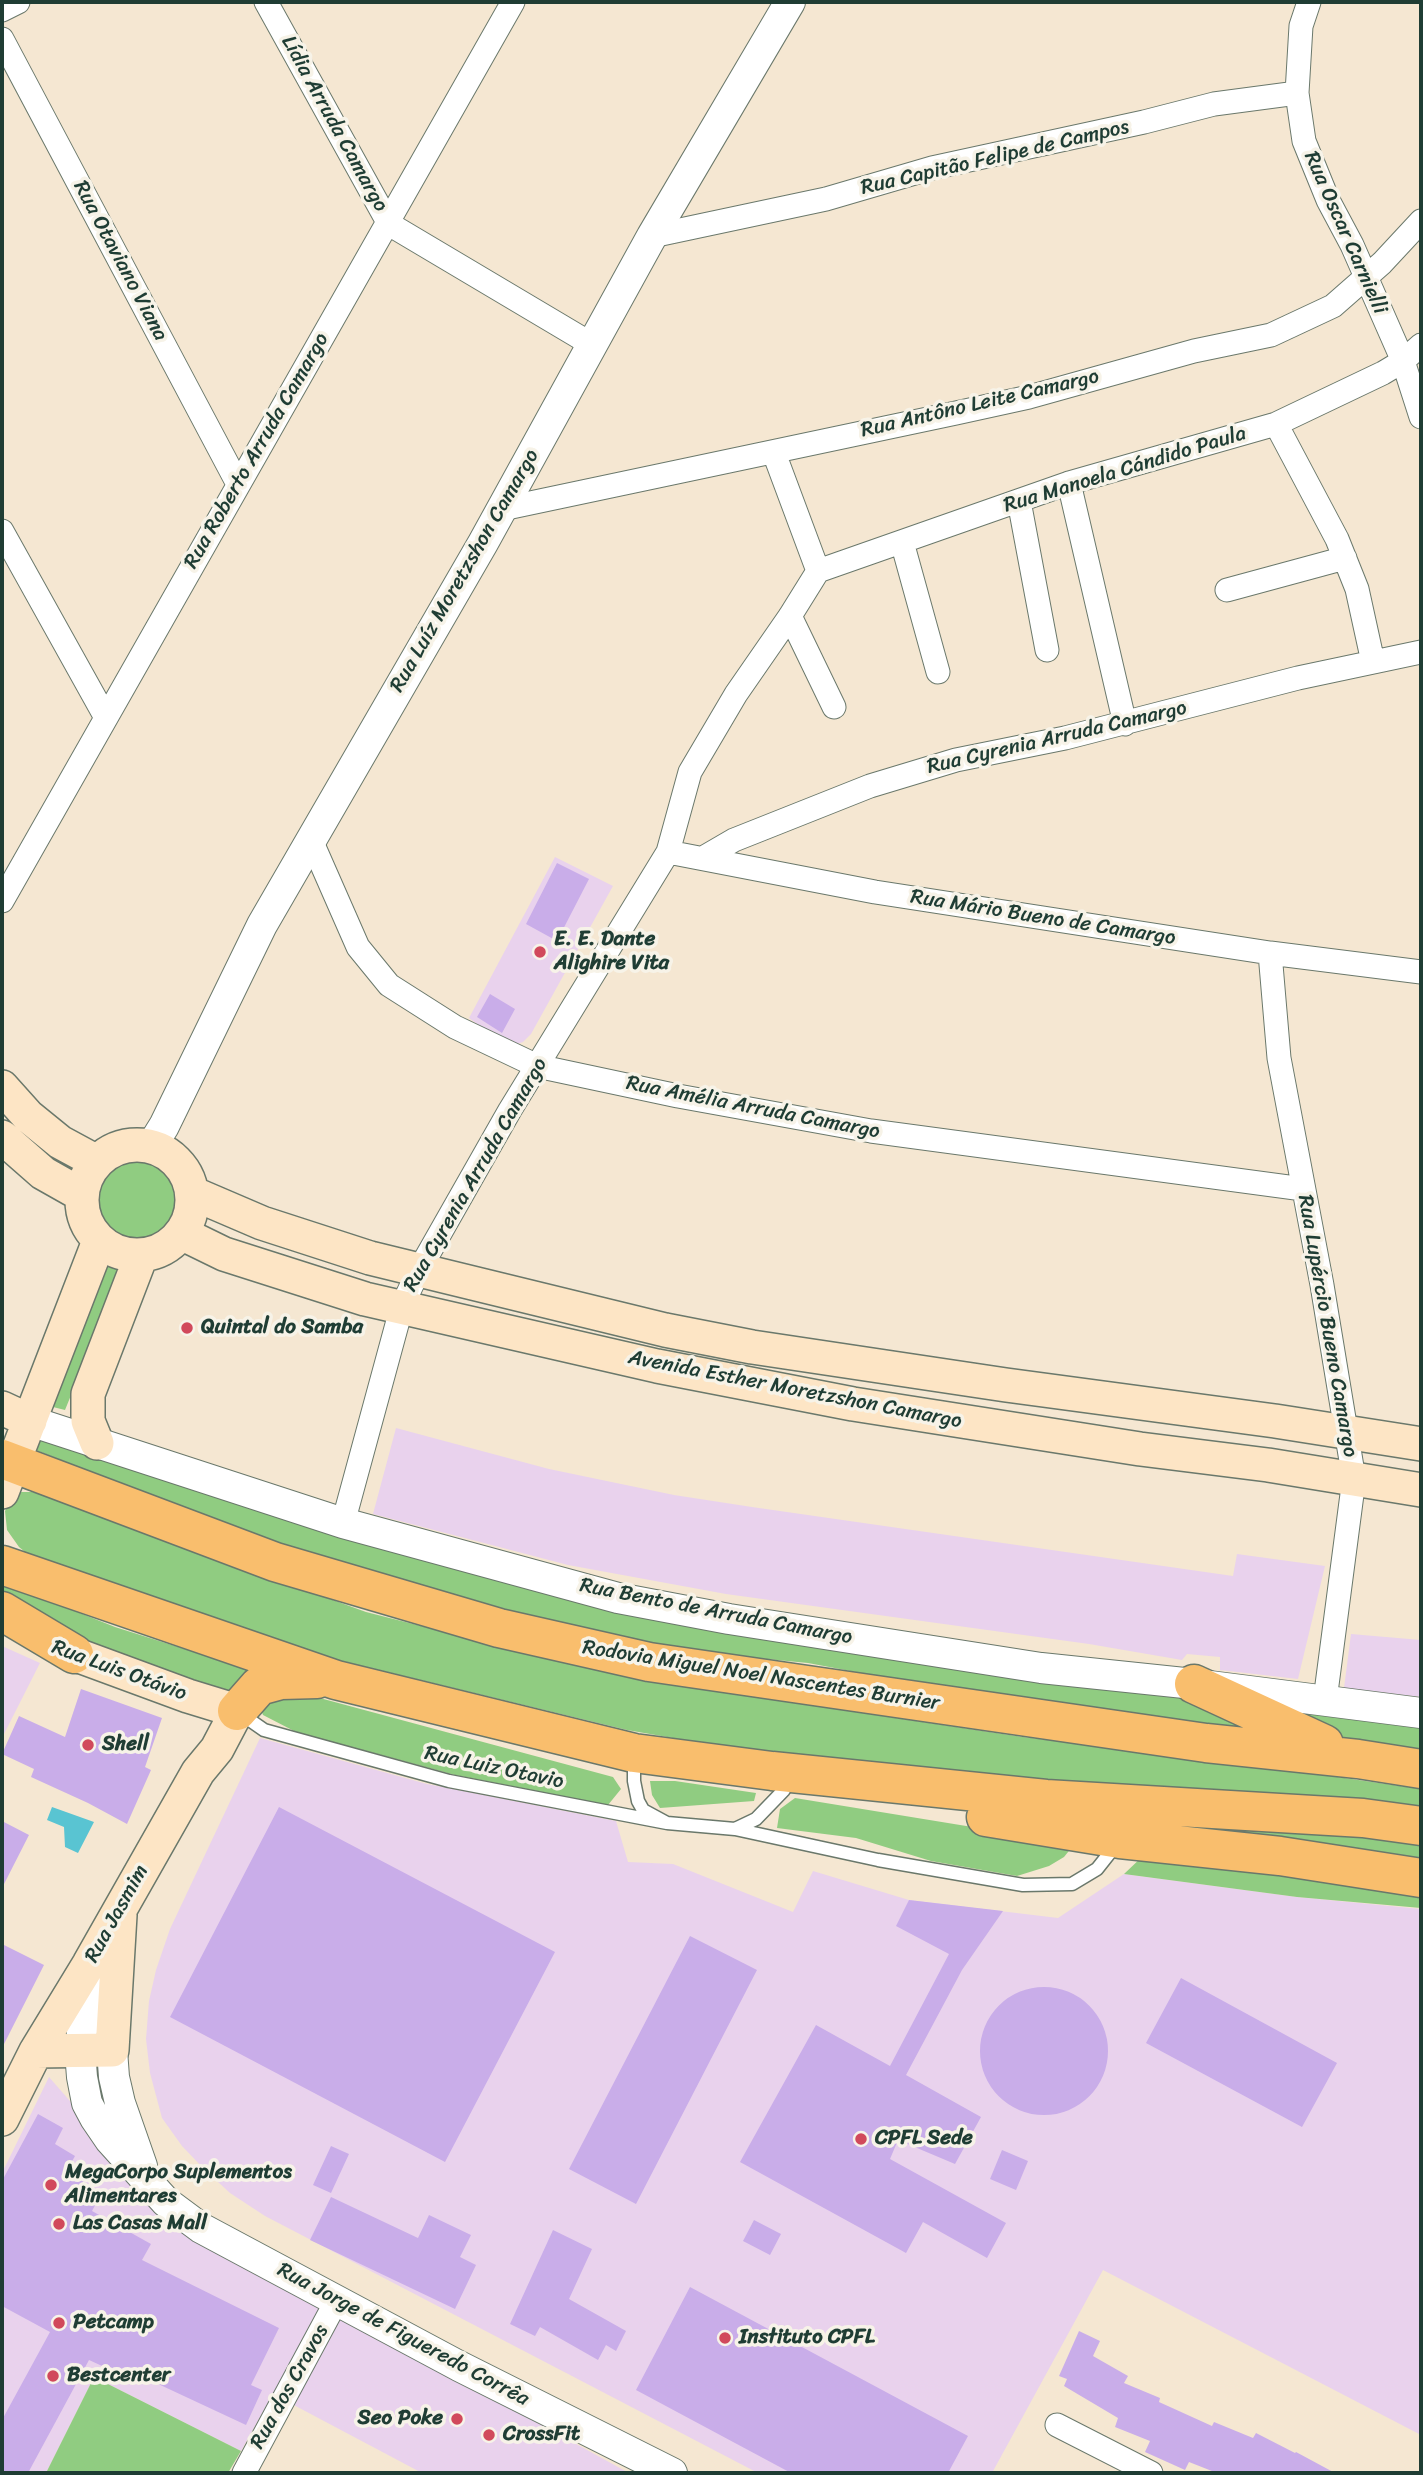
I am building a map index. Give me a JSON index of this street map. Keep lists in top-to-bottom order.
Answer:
{
  "streets": {
    "highway": ["Rodovia Miguel Noel Nascentes Burnier"],
    "main road": [
      "Avenida Esther Moretzshon Camargo",
      "Rua Luis Otávio",
      "Rua Jasmim",
      "Rua Jorge de Figueredo Corrêa"
    ],
    "street": [
      "Lídia Arruda Camargo",
      "Rua Capitão Felipe de Campos",
      "Rua Oscar Carnielli",
      "Rua Otaviano Viana",
      "Rua Antôno Leite Camargo",
      "Rua Roberto Arruda Camargo",
      "Rua Manoela Cándido Paula",
      "Rua Luíz Moretzshon Camargo",
      "Rua Cyrenia Arruda Camargo",
      "Rua Mário Bueno de Camargo",
      "Rua Amélia Arruda Camargo",
      "Rua Lupércio Bueno Camargo",
      "Rua Bento de Arruda Camargo",
      "Rua dos Cravos"
    ],
    "lane": ["Rua Luiz Otavio"]
  },
  "crossings": [
    ["Lídia Arruda Camargo", "Rua Roberto Arruda Camargo"],
    ["Lídia Arruda Camargo", "Rua Luíz Moretzshon Camargo"],
    ["Rua Capitão Felipe de Campos", "Rua Oscar Carnielli"],
    ["Rua Capitão Felipe de Campos", "Rua Luíz Moretzshon Camargo"],
    ["Rua Oscar Carnielli", "Rua Antôno Leite Camargo"],
    ["Rua Oscar Carnielli", "Rua Manoela Cándido Paula"],
    ["Rua Otaviano Viana", "Rua Roberto Arruda Camargo"],
    ["Rua Antôno Leite Camargo", "Rua Luíz Moretzshon Camargo"],
    ["Rua Manoela Cándido Paula", "Rua Cyrenia Arruda Camargo"],
    ["Rua Luíz Moretzshon Camargo", "Rua Amélia Arruda Camargo"],
    ["Rua Luíz Moretzshon Camargo", "Avenida Esther Moretzshon Camargo"],
    ["Rua Cyrenia Arruda Camargo", "Rua Mário Bueno de Camargo"],
    ["Rua Cyrenia Arruda Camargo", "Rua Amélia Arruda Camargo"],
    ["Rua Cyrenia Arruda Camargo", "Avenida Esther Moretzshon Camargo"],
    ["Rua Cyrenia Arruda Camargo", "Rua Bento de Arruda Camargo"],
    ["Rua Mário Bueno de Camargo", "Rua Lupércio Bueno Camargo"],
    ["Rua Amélia Arruda Camargo", "Rua Lupércio Bueno Camargo"],
    ["Rua Lupércio Bueno Camargo", "Avenida Esther Moretzshon Camargo"],
    ["Rua Lupércio Bueno Camargo", "Rua Bento de Arruda Camargo"],
    ["Rua Luis Otávio", "Rua Luiz Otavio"],
    ["Rua Luis Otávio", "Rua Jasmim"],
    ["Rua Luiz Otavio", "Rua Jasmim"],
    ["Rua Jasmim", "Rua Jorge de Figueredo Corrêa"],
    ["Rua Jorge de Figueredo Corrêa", "Rua dos Cravos"]
  ],
  "places": [
    "E. E. Dante Alighire Vita",
    "Quintal do Samba",
    "Shell",
    "CPFL Sede",
    "MegaCorpo Suplementos Alimentares",
    "Las Casas Mall",
    "Petcamp",
    "Instituto CPFL",
    "Bestcenter",
    "Seo Poke",
    "CrossFit"
  ]
}
